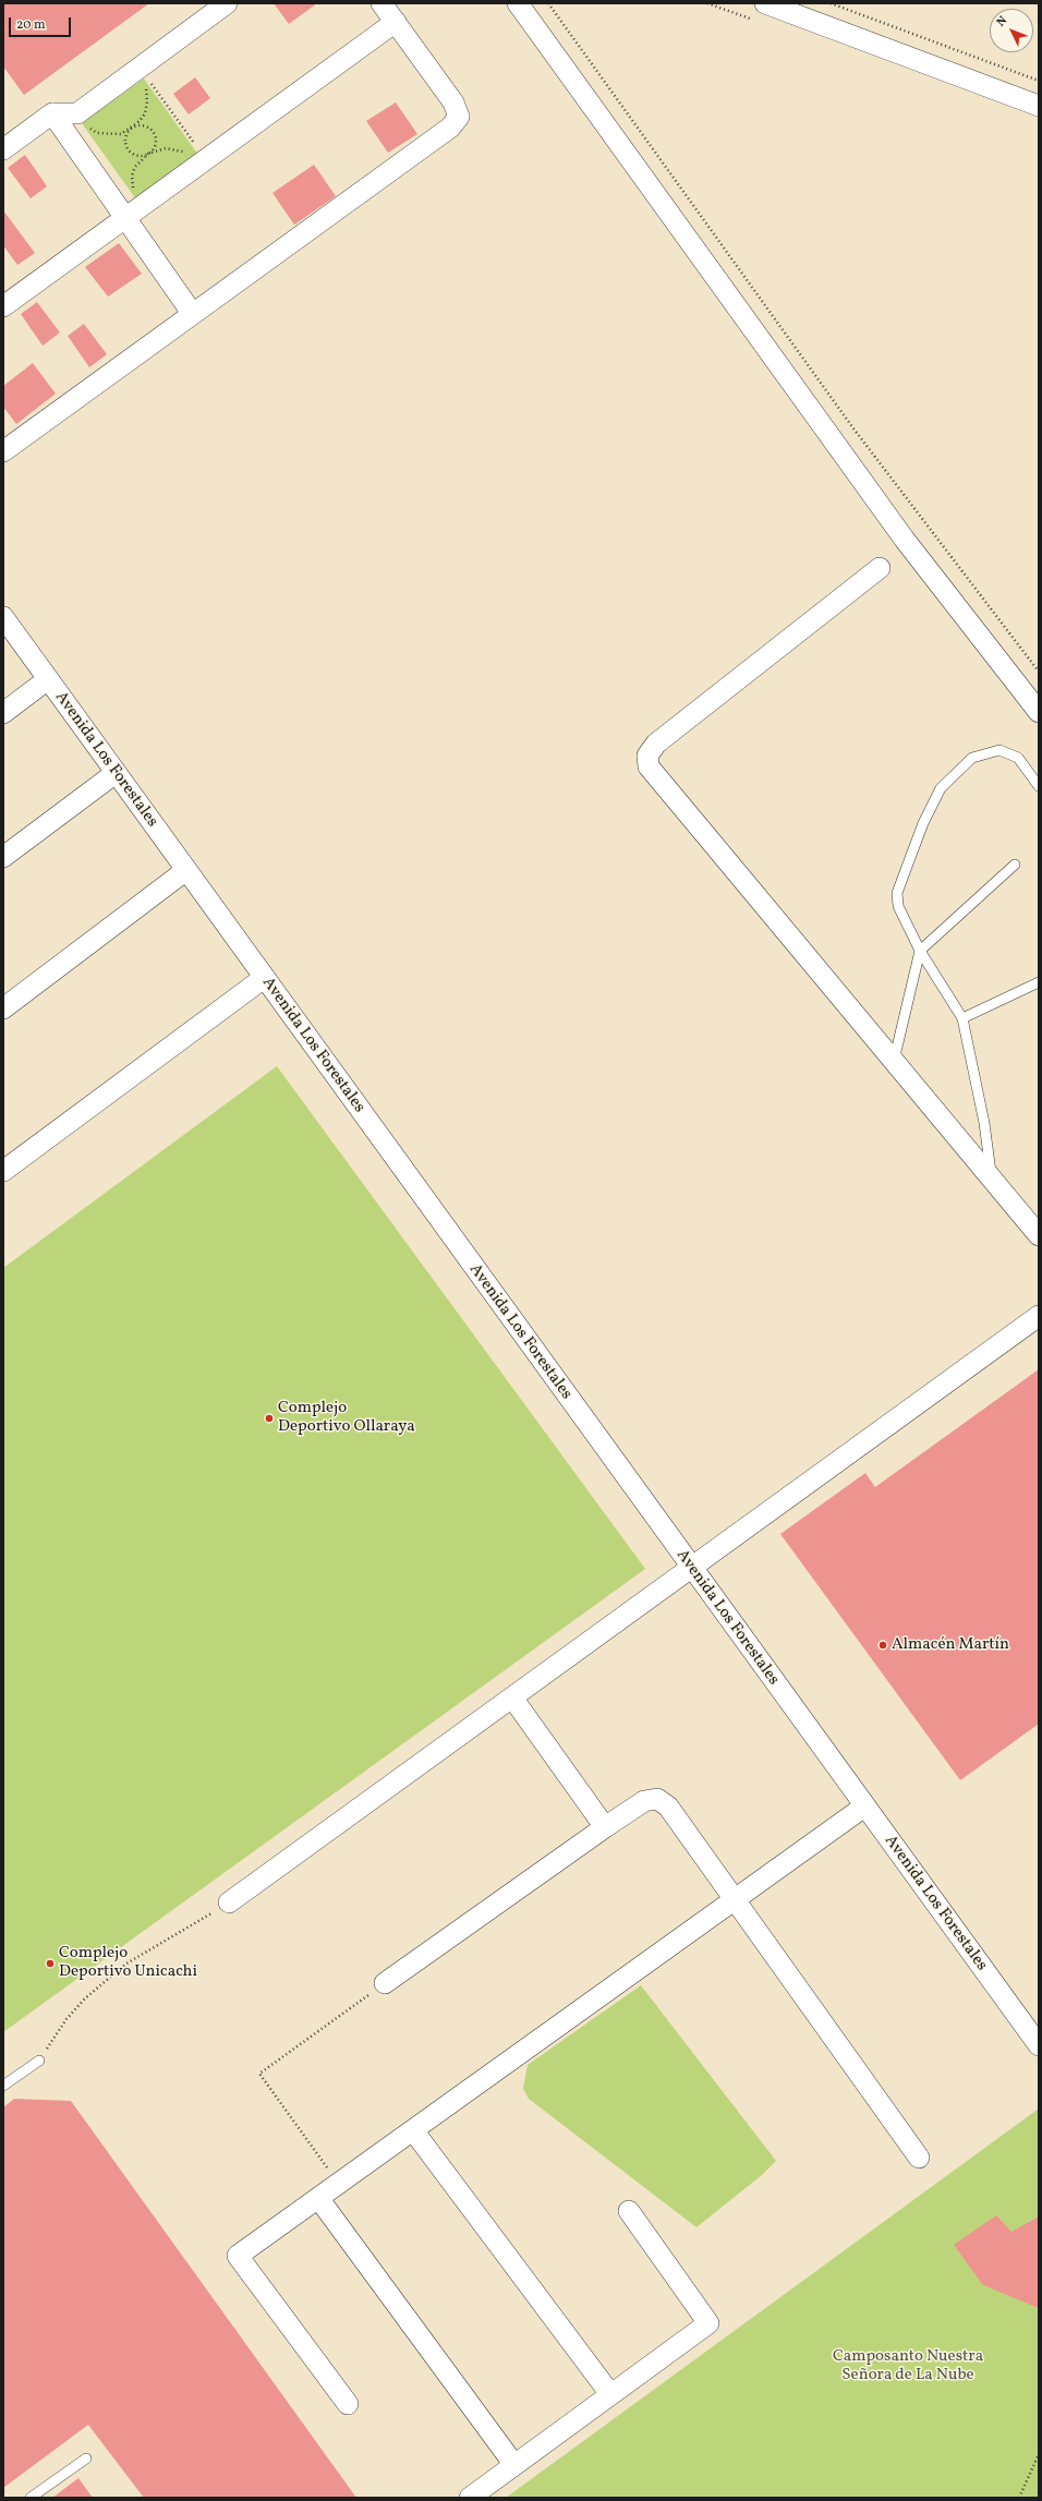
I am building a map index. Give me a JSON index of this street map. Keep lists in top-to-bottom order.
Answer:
{
  "streets": {
    "street": ["Avenida Los Forestales"]
  },
  "parks": ["Camposanto Nuestra Señora de La Nube"],
  "places": ["Complejo Deportivo Ollaraya", "Almacén Martín", "Complejo Deportivo Unicachi"],
  "scale_bar": "20 m",
  "north": "top left"
}
